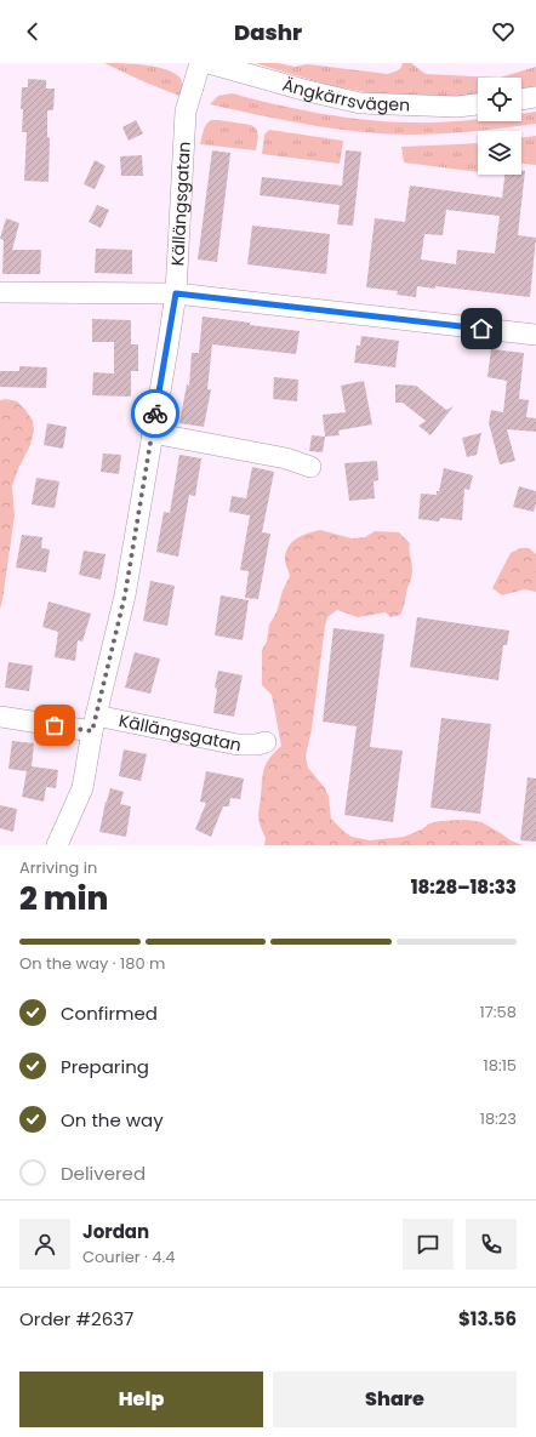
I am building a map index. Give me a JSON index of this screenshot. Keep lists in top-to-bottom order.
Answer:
{
  "streets": {
    "street": ["Ängkärrsvägen", "Källängsgatan"]
  },
  "page": {
    "header": "Dashr",
    "heading": ["2 min", "Arriving in", "18:28–18:33"],
    "panel": [
      "Jordan",
      "Courier · 4.4",
      "Order #2637",
      "$13.56"
    ],
    "bar": "On the way · 180 m",
    "list": [
      ["Confirmed", "17:58"],
      ["Preparing", "18:15"],
      ["On the way", "18:23"],
      "Delivered"
    ],
    "buttons": ["Help", "Share"]
  }
}
